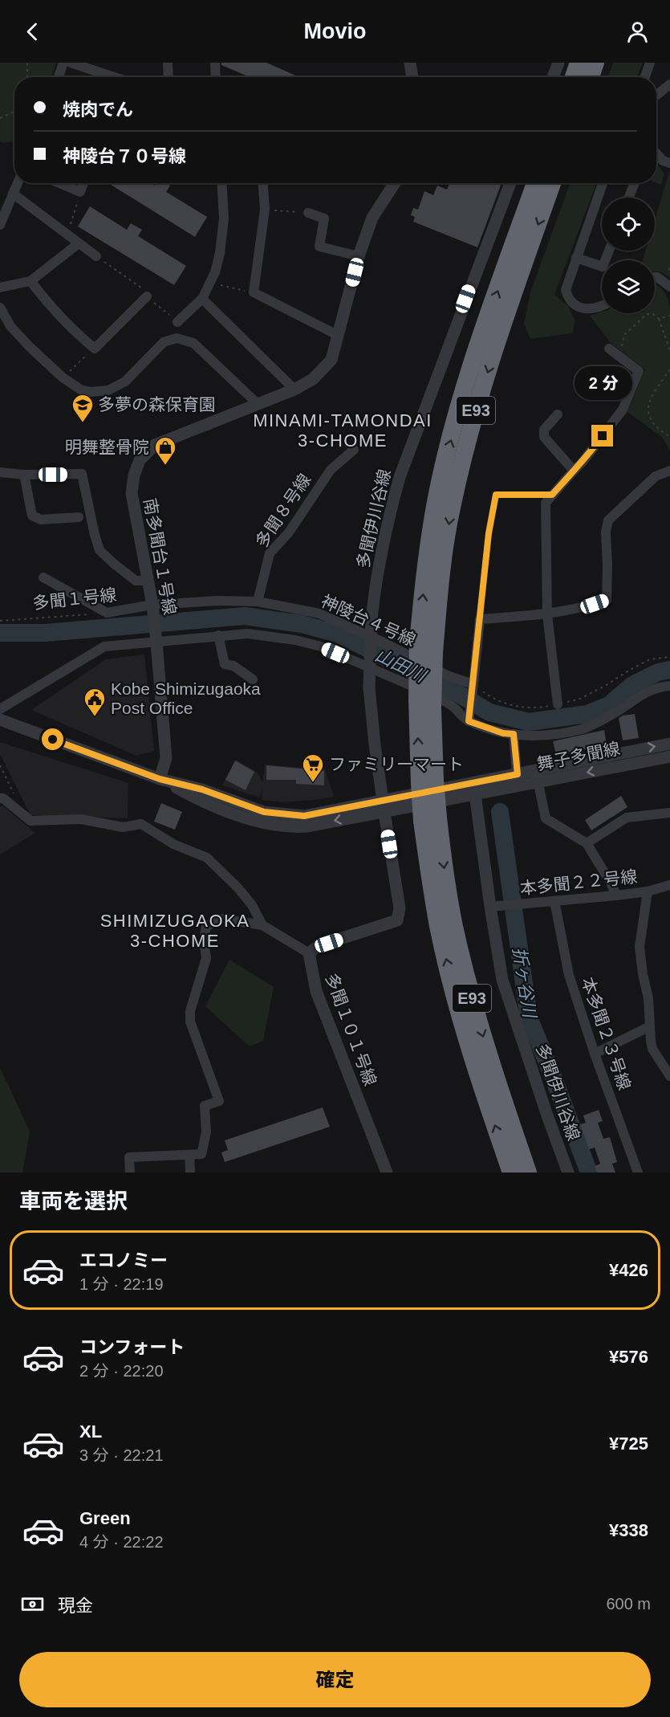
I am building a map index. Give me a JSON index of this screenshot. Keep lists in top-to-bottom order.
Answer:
{
  "streets": {
    "highway": ["E93"],
    "street": [
      "多聞８号線",
      "多聞伊川谷線",
      "南多聞台１号線",
      "多聞１号線",
      "神陵台４号線",
      "舞子多聞線",
      "本多聞２２号線",
      "多聞１０１号線",
      "本多聞２３号線"
    ]
  },
  "crossings": [
    ["多聞８号線", "神陵台４号線"],
    ["多聞伊川谷線", "舞子多聞線"],
    ["多聞伊川谷線", "本多聞２２号線"],
    ["南多聞台１号線", "多聞１号線"],
    ["南多聞台１号線", "神陵台４号線"],
    ["南多聞台１号線", "舞子多聞線"],
    ["多聞１号線", "神陵台４号線"],
    ["本多聞２２号線", "本多聞２３号線"]
  ],
  "districts": ["MINAMI-TAMONDAI 3-CHOME", "SHIMIZUGAOKA 3-CHOME"],
  "water": ["山田川", "折ヶ谷川"],
  "places": {
    "school or university": ["多夢の森保育園"],
    "shop": ["明舞整骨院"],
    "public building": ["Kobe Shimizugaoka Post Office"],
    "supermarket": ["ファミリーマート"]
  },
  "page": {
    "header": "Movio",
    "banner": ["焼肉でん", "神陵台７０号線"],
    "bubble": "2 分",
    "heading": "車両を選択",
    "list": [
      {
        "name": "エコノミー",
        "note": "1 分 · 22:19",
        "value": "¥426"
      },
      {
        "name": "コンフォート",
        "note": "2 分 · 22:20",
        "value": "¥576"
      },
      {
        "name": "XL",
        "note": "3 分 · 22:21",
        "value": "¥725"
      },
      {
        "name": "Green",
        "note": "4 分 · 22:22",
        "value": "¥338"
      }
    ],
    "pay": ["現金", "600 m"],
    "buttons": "確定"
  }
}
